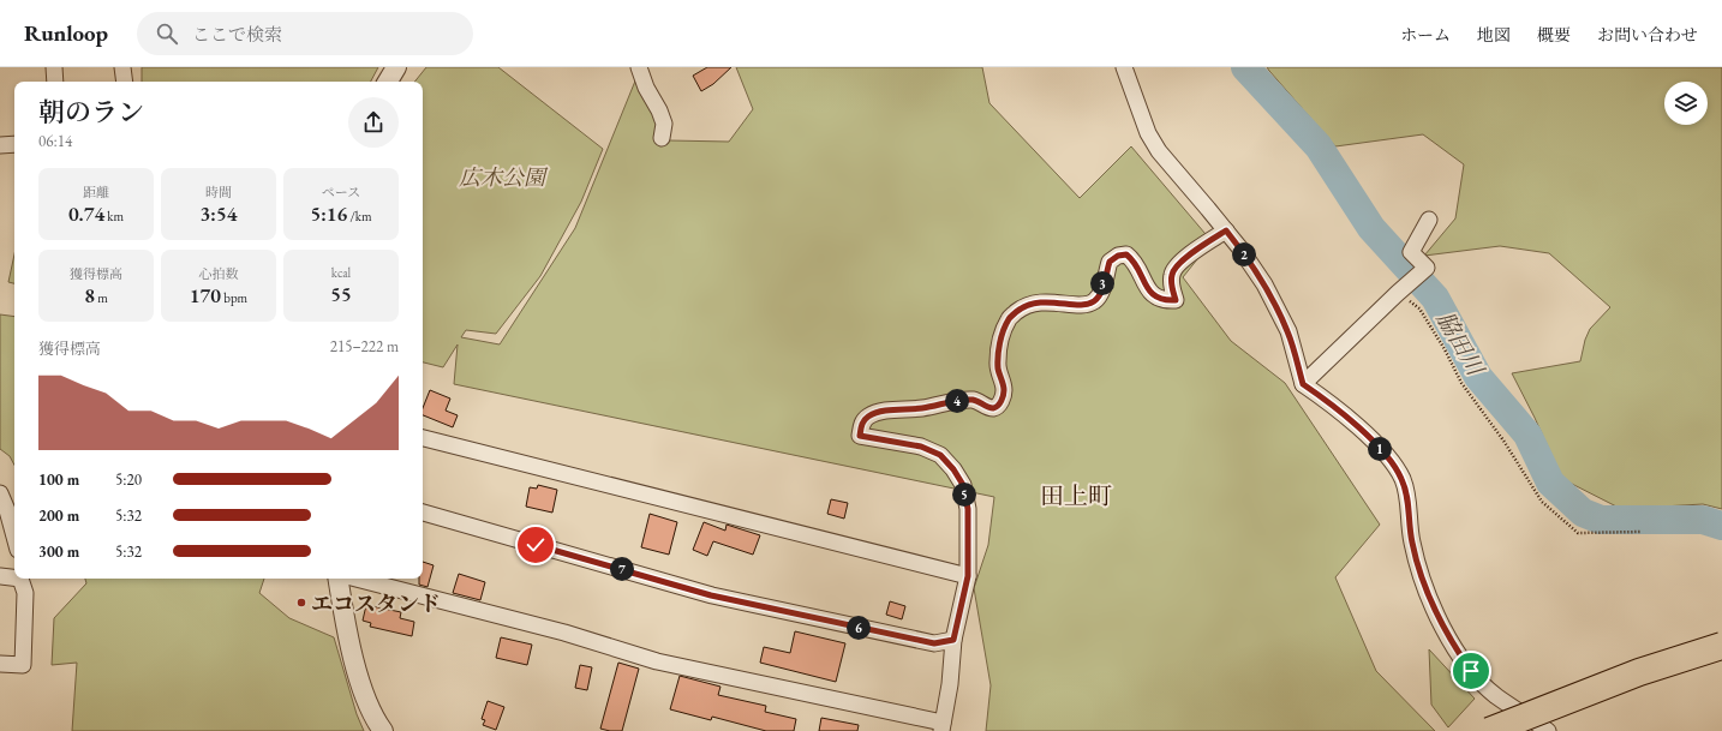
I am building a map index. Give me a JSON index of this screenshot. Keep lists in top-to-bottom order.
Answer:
{
  "districts": ["田上町"],
  "water": ["脇田川"],
  "parks": ["広木公園"],
  "places": ["エコスタンド"],
  "page": {
    "header": "Runloop",
    "search": "ここで検索",
    "nav": [
      "ホーム",
      "地図",
      "概要",
      "お問い合わせ"
    ],
    "heading": ["朝のラン", "06:14"],
    "stats": [
      ["距離", "0.74 km"],
      ["時間", "3:54"],
      ["ペース", "5:16 /km"],
      ["獲得標高", "8 m"],
      ["心拍数", "170 bpm"],
      ["kcal", "55"]
    ],
    "pins": [
      "2",
      "3",
      "4",
      "1",
      "5",
      "7",
      "6"
    ],
    "chart": ["獲得標高", "215–222 m"],
    "list": [
      {
        "name": "100 m",
        "note": "5:20"
      },
      {
        "name": "200 m",
        "note": "5:32"
      },
      {
        "name": "300 m",
        "note": "5:32"
      }
    ]
  }
}
